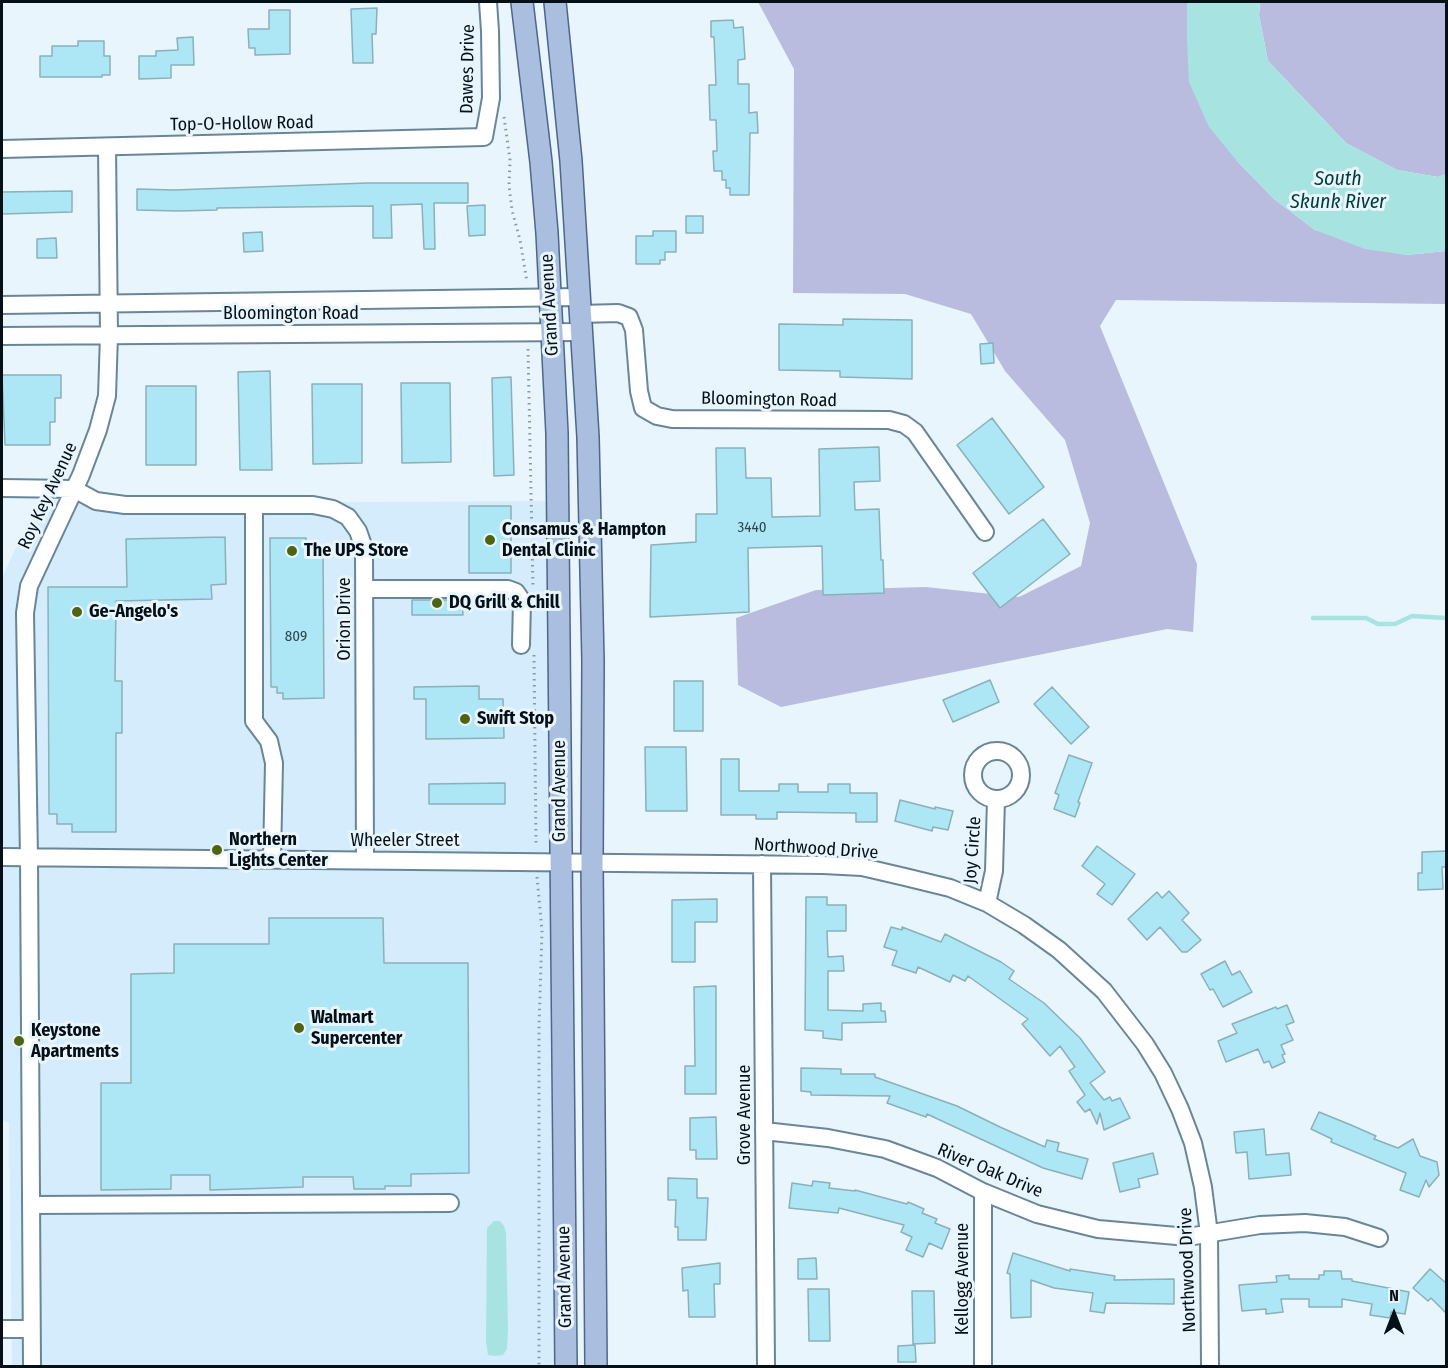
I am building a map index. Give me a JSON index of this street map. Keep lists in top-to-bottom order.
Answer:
{
  "streets": {
    "main road": ["Grand Avenue"],
    "street": [
      "Dawes Drive",
      "Top-O-Hollow Road",
      "Bloomington Road",
      "Roy Key Avenue",
      "Orion Drive",
      "Wheeler Street",
      "Northwood Drive",
      "Joy Circle",
      "Grove Avenue",
      "River Oak Drive",
      "Kellogg Avenue"
    ]
  },
  "crossings": [
    ["Dawes Drive", "Top-O-Hollow Road"],
    ["Top-O-Hollow Road", "Roy Key Avenue"],
    ["Grand Avenue", "Bloomington Road"],
    ["Grand Avenue", "Wheeler Street"],
    ["Grand Avenue", "Northwood Drive"],
    ["Bloomington Road", "Roy Key Avenue"],
    ["Roy Key Avenue", "Orion Drive"],
    ["Roy Key Avenue", "Wheeler Street"],
    ["Orion Drive", "Wheeler Street"],
    ["Wheeler Street", "Northwood Drive"],
    ["Northwood Drive", "Joy Circle"],
    ["Northwood Drive", "Grove Avenue"],
    ["Northwood Drive", "River Oak Drive"],
    ["Grove Avenue", "River Oak Drive"],
    ["River Oak Drive", "Kellogg Avenue"]
  ],
  "water": ["South Skunk River"],
  "places": [
    "Consamus & Hampton Dental Clinic",
    "The UPS Store",
    "DQ Grill & Chill",
    "Ge-Angelo's",
    "Swift Stop",
    "Northern Lights Center",
    "Walmart Supercenter",
    "Keystone Apartments"
  ],
  "house_numbers": ["3440", "809"],
  "north": "top"
}
